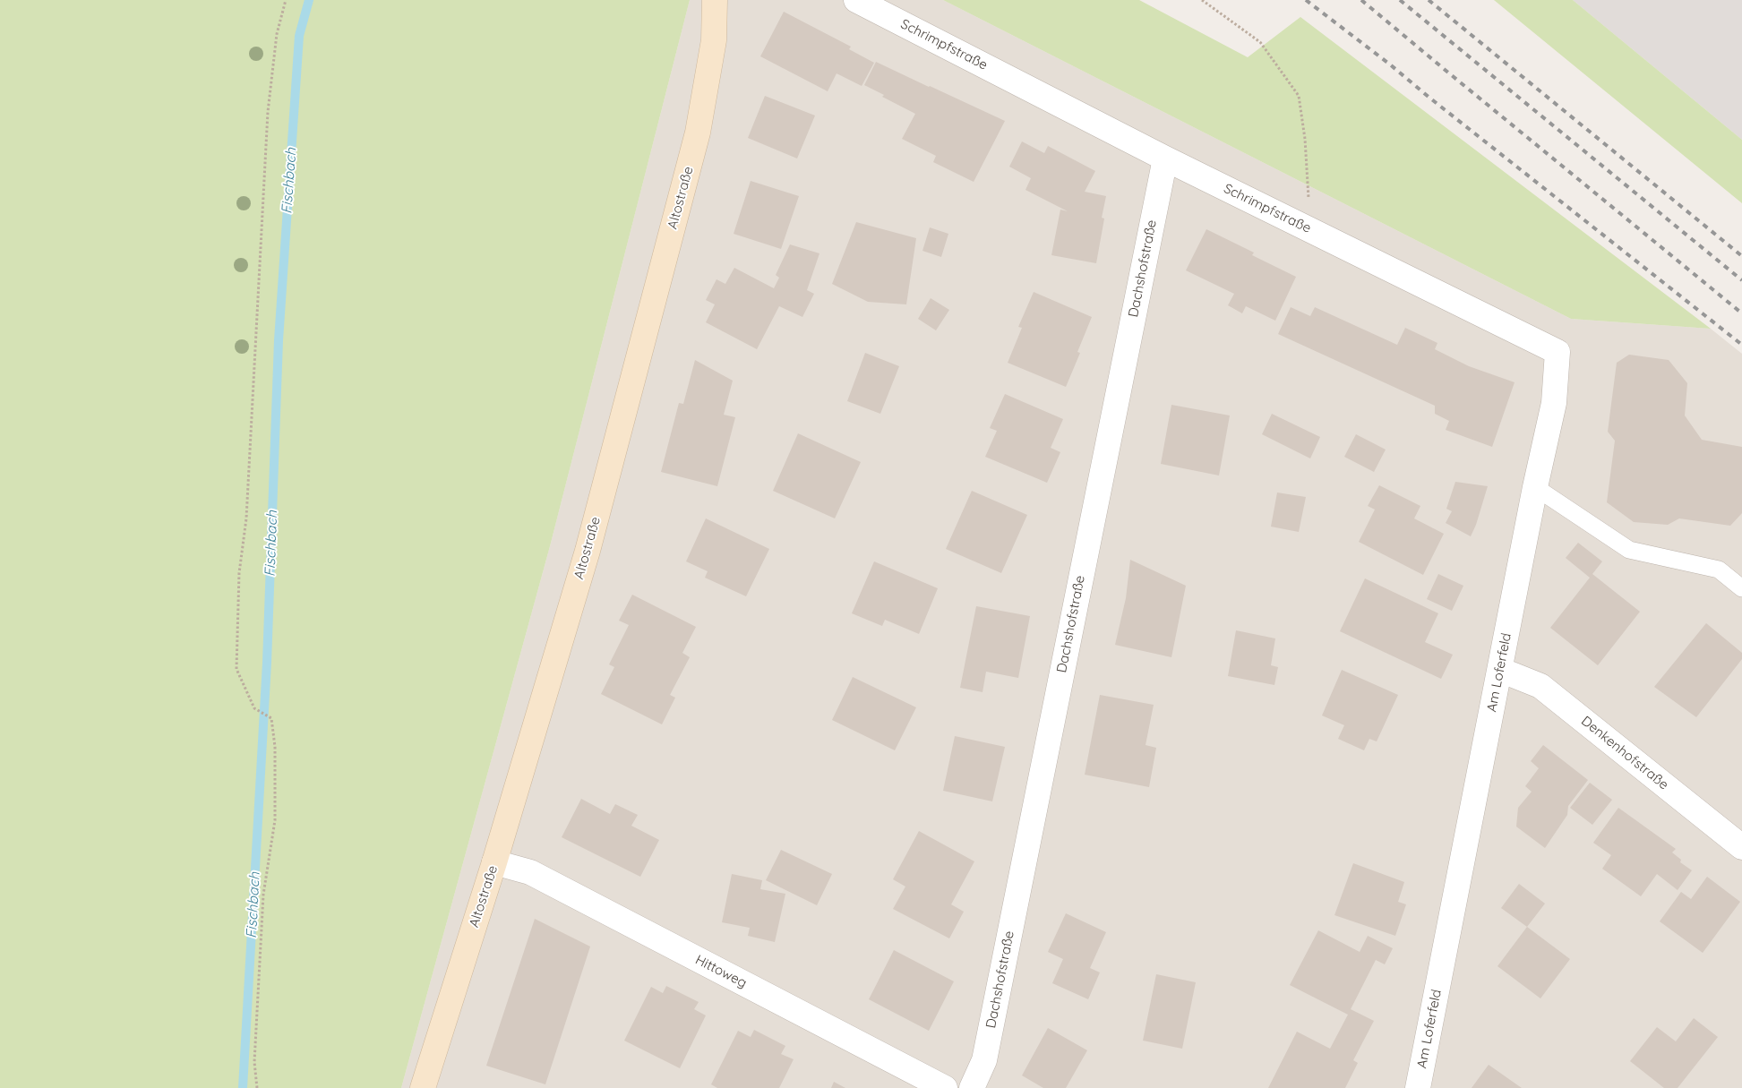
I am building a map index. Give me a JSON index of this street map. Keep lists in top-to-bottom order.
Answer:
{
  "streets": {
    "main road": ["Altostraße"],
    "street": [
      "Schrimpfstraße",
      "Dachshofstraße",
      "Am Loferfeld",
      "Denkenhofstraße",
      "Hittoweg"
    ]
  },
  "crossings": [
    ["Schrimpfstraße", "Dachshofstraße"],
    ["Schrimpfstraße", "Am Loferfeld"],
    ["Altostraße", "Hittoweg"],
    ["Am Loferfeld", "Denkenhofstraße"]
  ],
  "water": ["Fischbach"]
}
